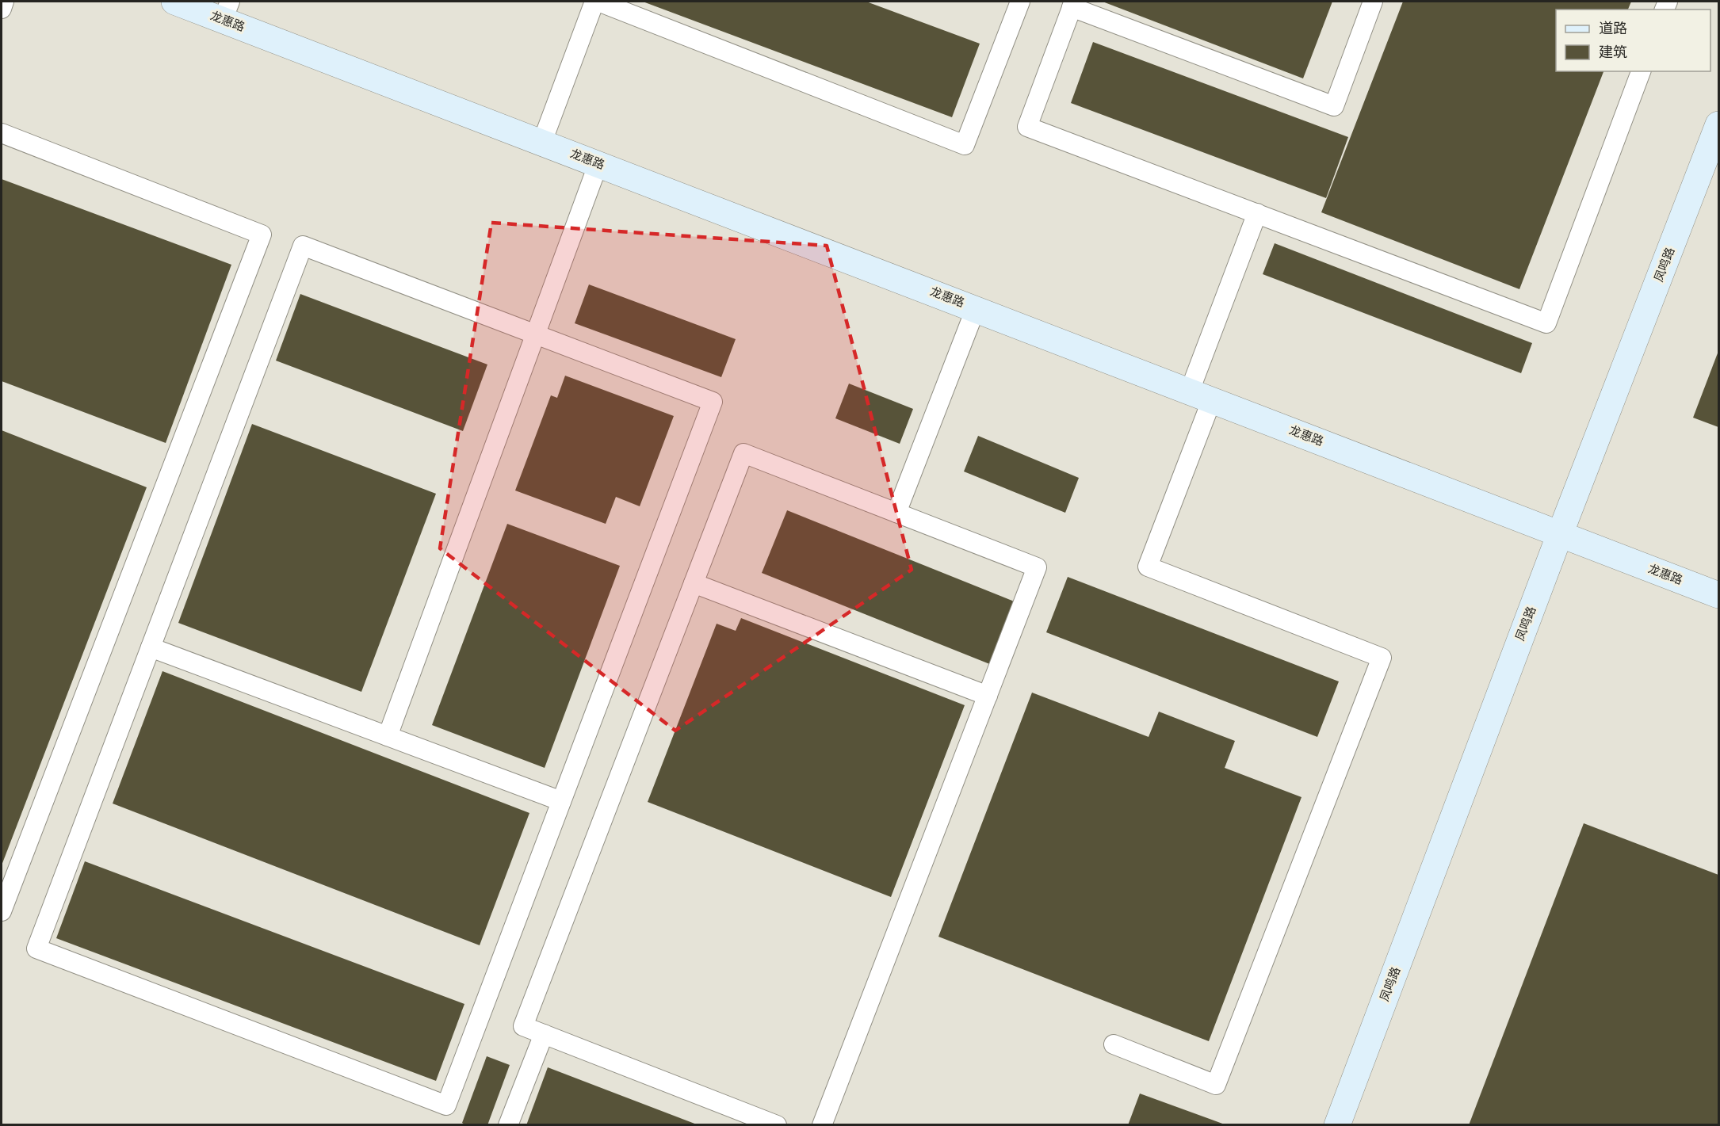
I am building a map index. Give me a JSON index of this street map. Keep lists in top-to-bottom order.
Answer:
{
  "streets": {
    "street": ["龙惠路", "凤鸣路"]
  },
  "crossings": [
    ["龙惠路", "凤鸣路"]
  ],
  "legend": ["道路", "建筑"]
}
